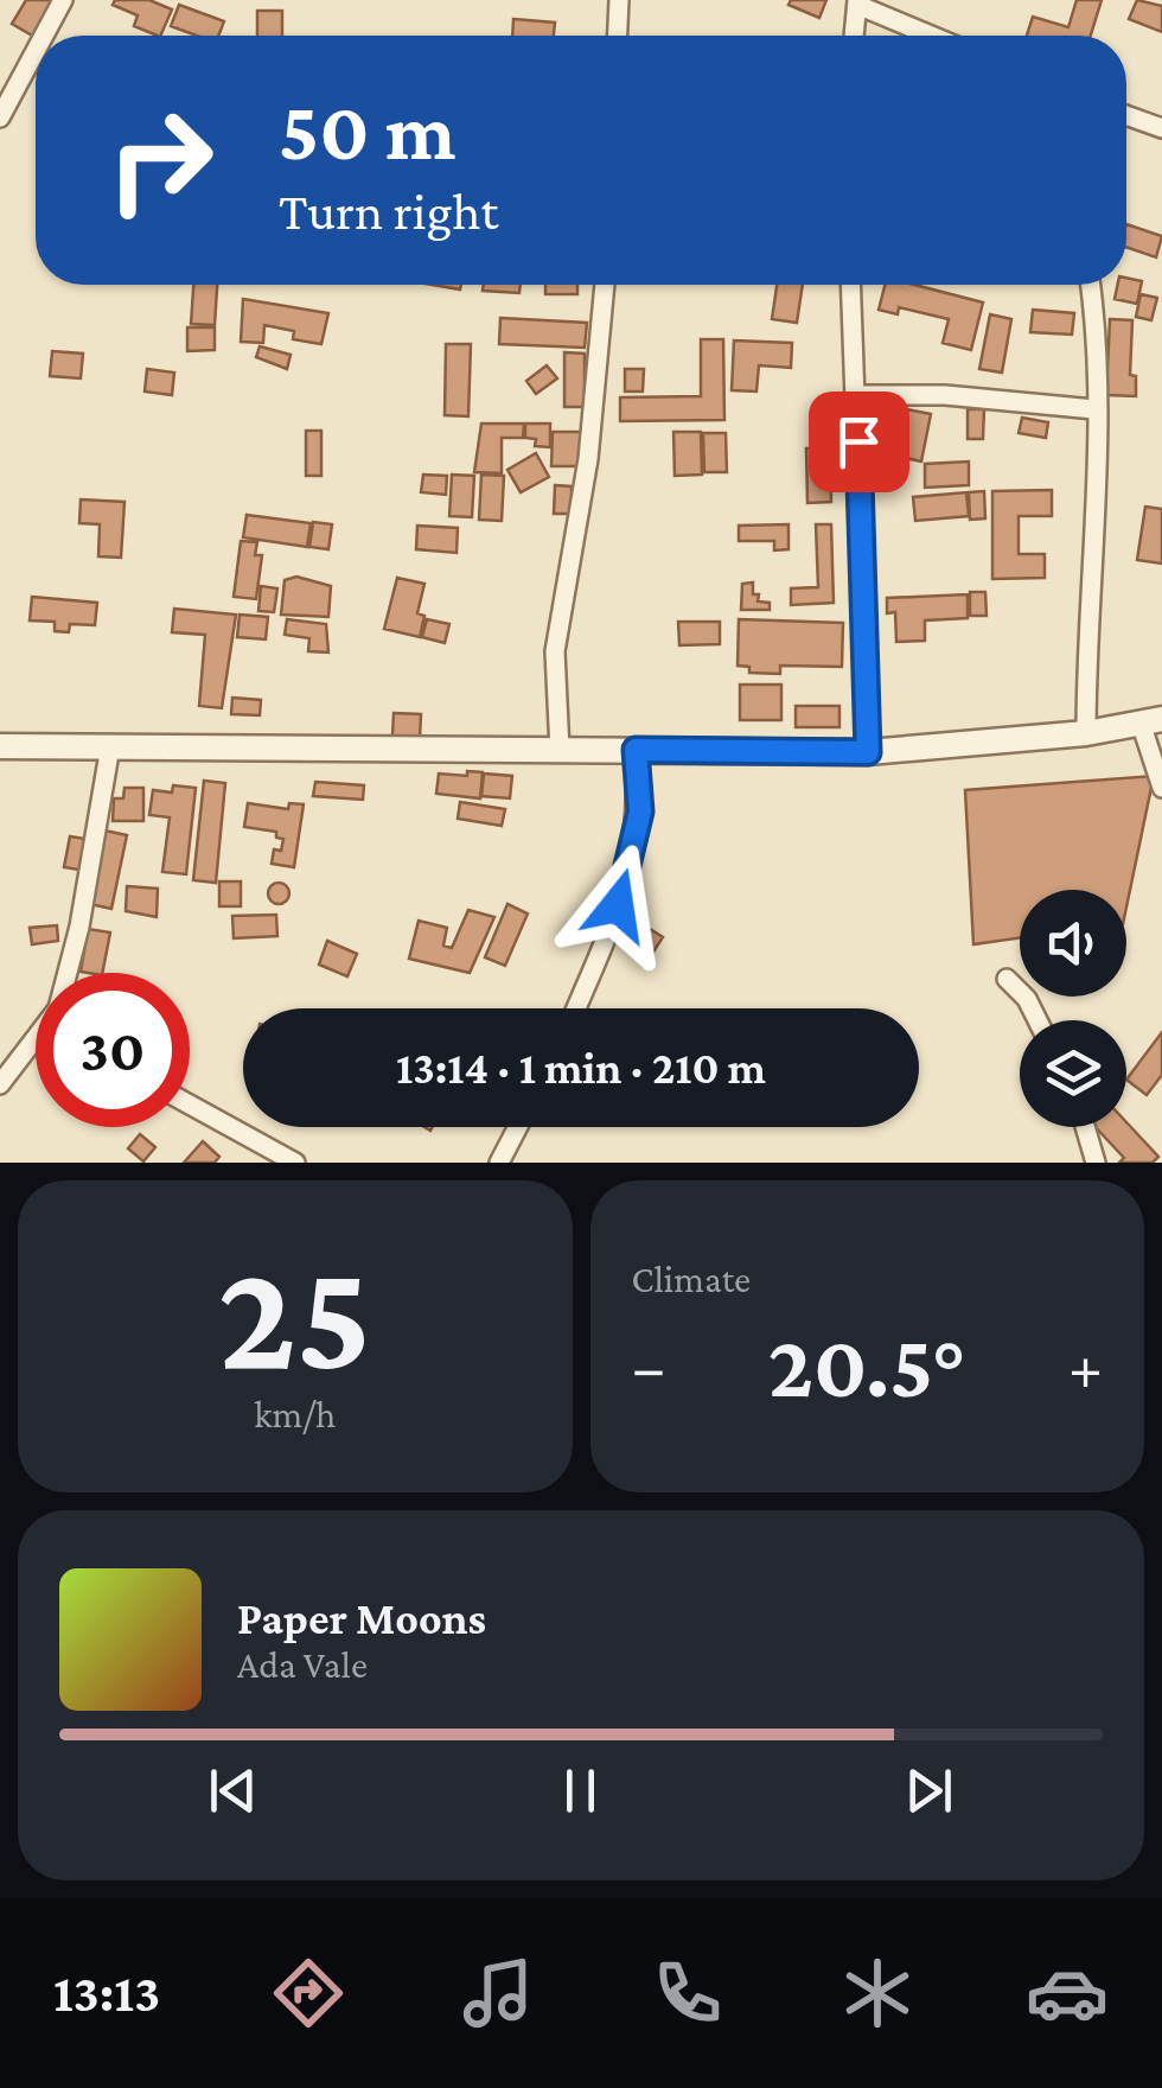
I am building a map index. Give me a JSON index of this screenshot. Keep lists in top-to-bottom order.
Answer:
{
  "page": {
    "turn": ["50 m", "Turn right"],
    "limit": "30",
    "trip": "13:14 · 1 min · 210 m",
    "tile": [
      ["25", "km/h"],
      "Climate"
    ],
    "heat": ["−", "20.5°", "+"],
    "song": ["Paper Moons", "Ada Vale"],
    "tabs": "13:13"
  }
}
